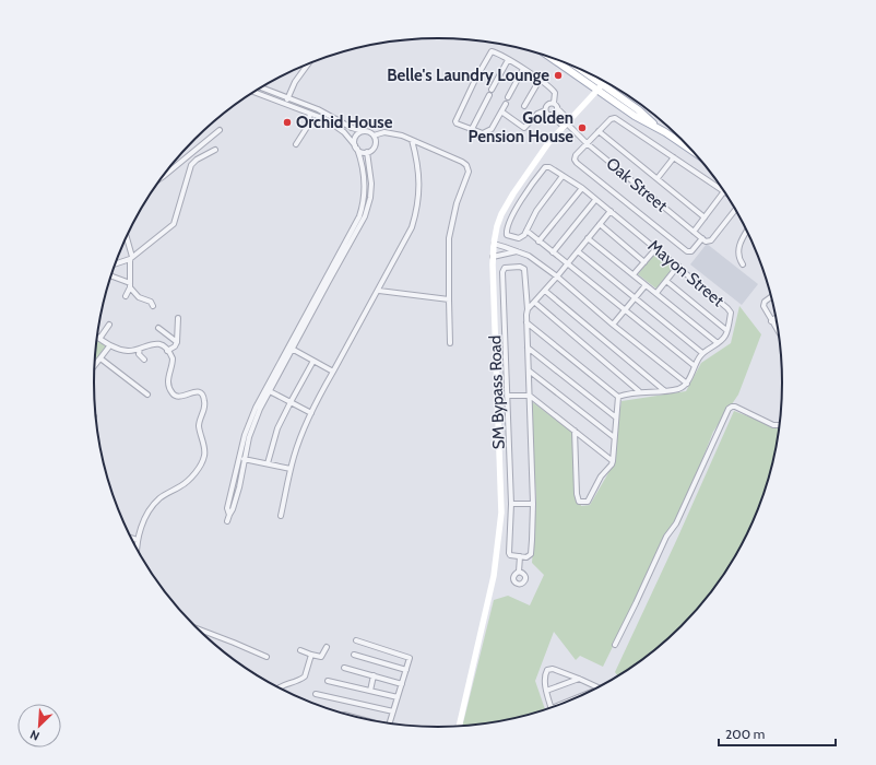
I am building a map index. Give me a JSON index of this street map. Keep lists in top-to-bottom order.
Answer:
{
  "streets": {
    "street": ["Oak Street", "Mayon Street", "SM Bypass Road"]
  },
  "crossings": [
    ["Oak Street", "SM Bypass Road"]
  ],
  "places": ["Belle's Laundry Lounge", "Orchid House", "Golden Pension House"],
  "scale_bar": "200 m",
  "north": "bottom left"
}
